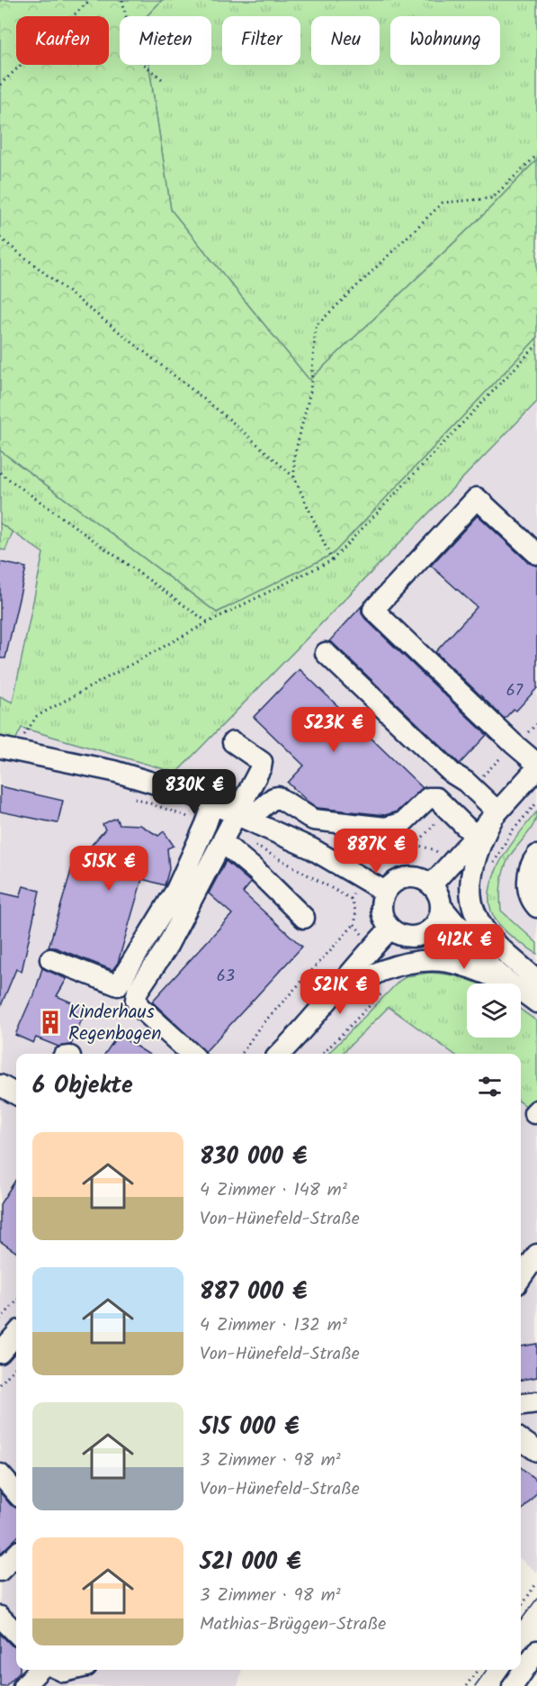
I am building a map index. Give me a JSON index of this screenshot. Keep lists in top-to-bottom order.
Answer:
{
  "places": {
    "building": ["Kinderhaus Regenbogen"]
  },
  "house_numbers": ["67", "63"],
  "page": {
    "chip": [
      "Kaufen",
      "Mieten",
      "Filter",
      "Neu",
      "Wohnung"
    ],
    "price": [
      "523K €",
      "830K €",
      "887K €",
      "515K €",
      "412K €",
      "521K €"
    ],
    "heading": "6 Objekte",
    "list": [
      {
        "name": "830 000 €",
        "note": "4 Zimmer · 148 m² · Von-Hünefeld-Straße"
      },
      {
        "name": "887 000 €",
        "note": "4 Zimmer · 132 m² · Von-Hünefeld-Straße"
      },
      {
        "name": "515 000 €",
        "note": "3 Zimmer · 98 m² · Von-Hünefeld-Straße"
      },
      {
        "name": "521 000 €",
        "note": "3 Zimmer · 98 m² · Mathias-Brüggen-Straße"
      }
    ]
  }
}
